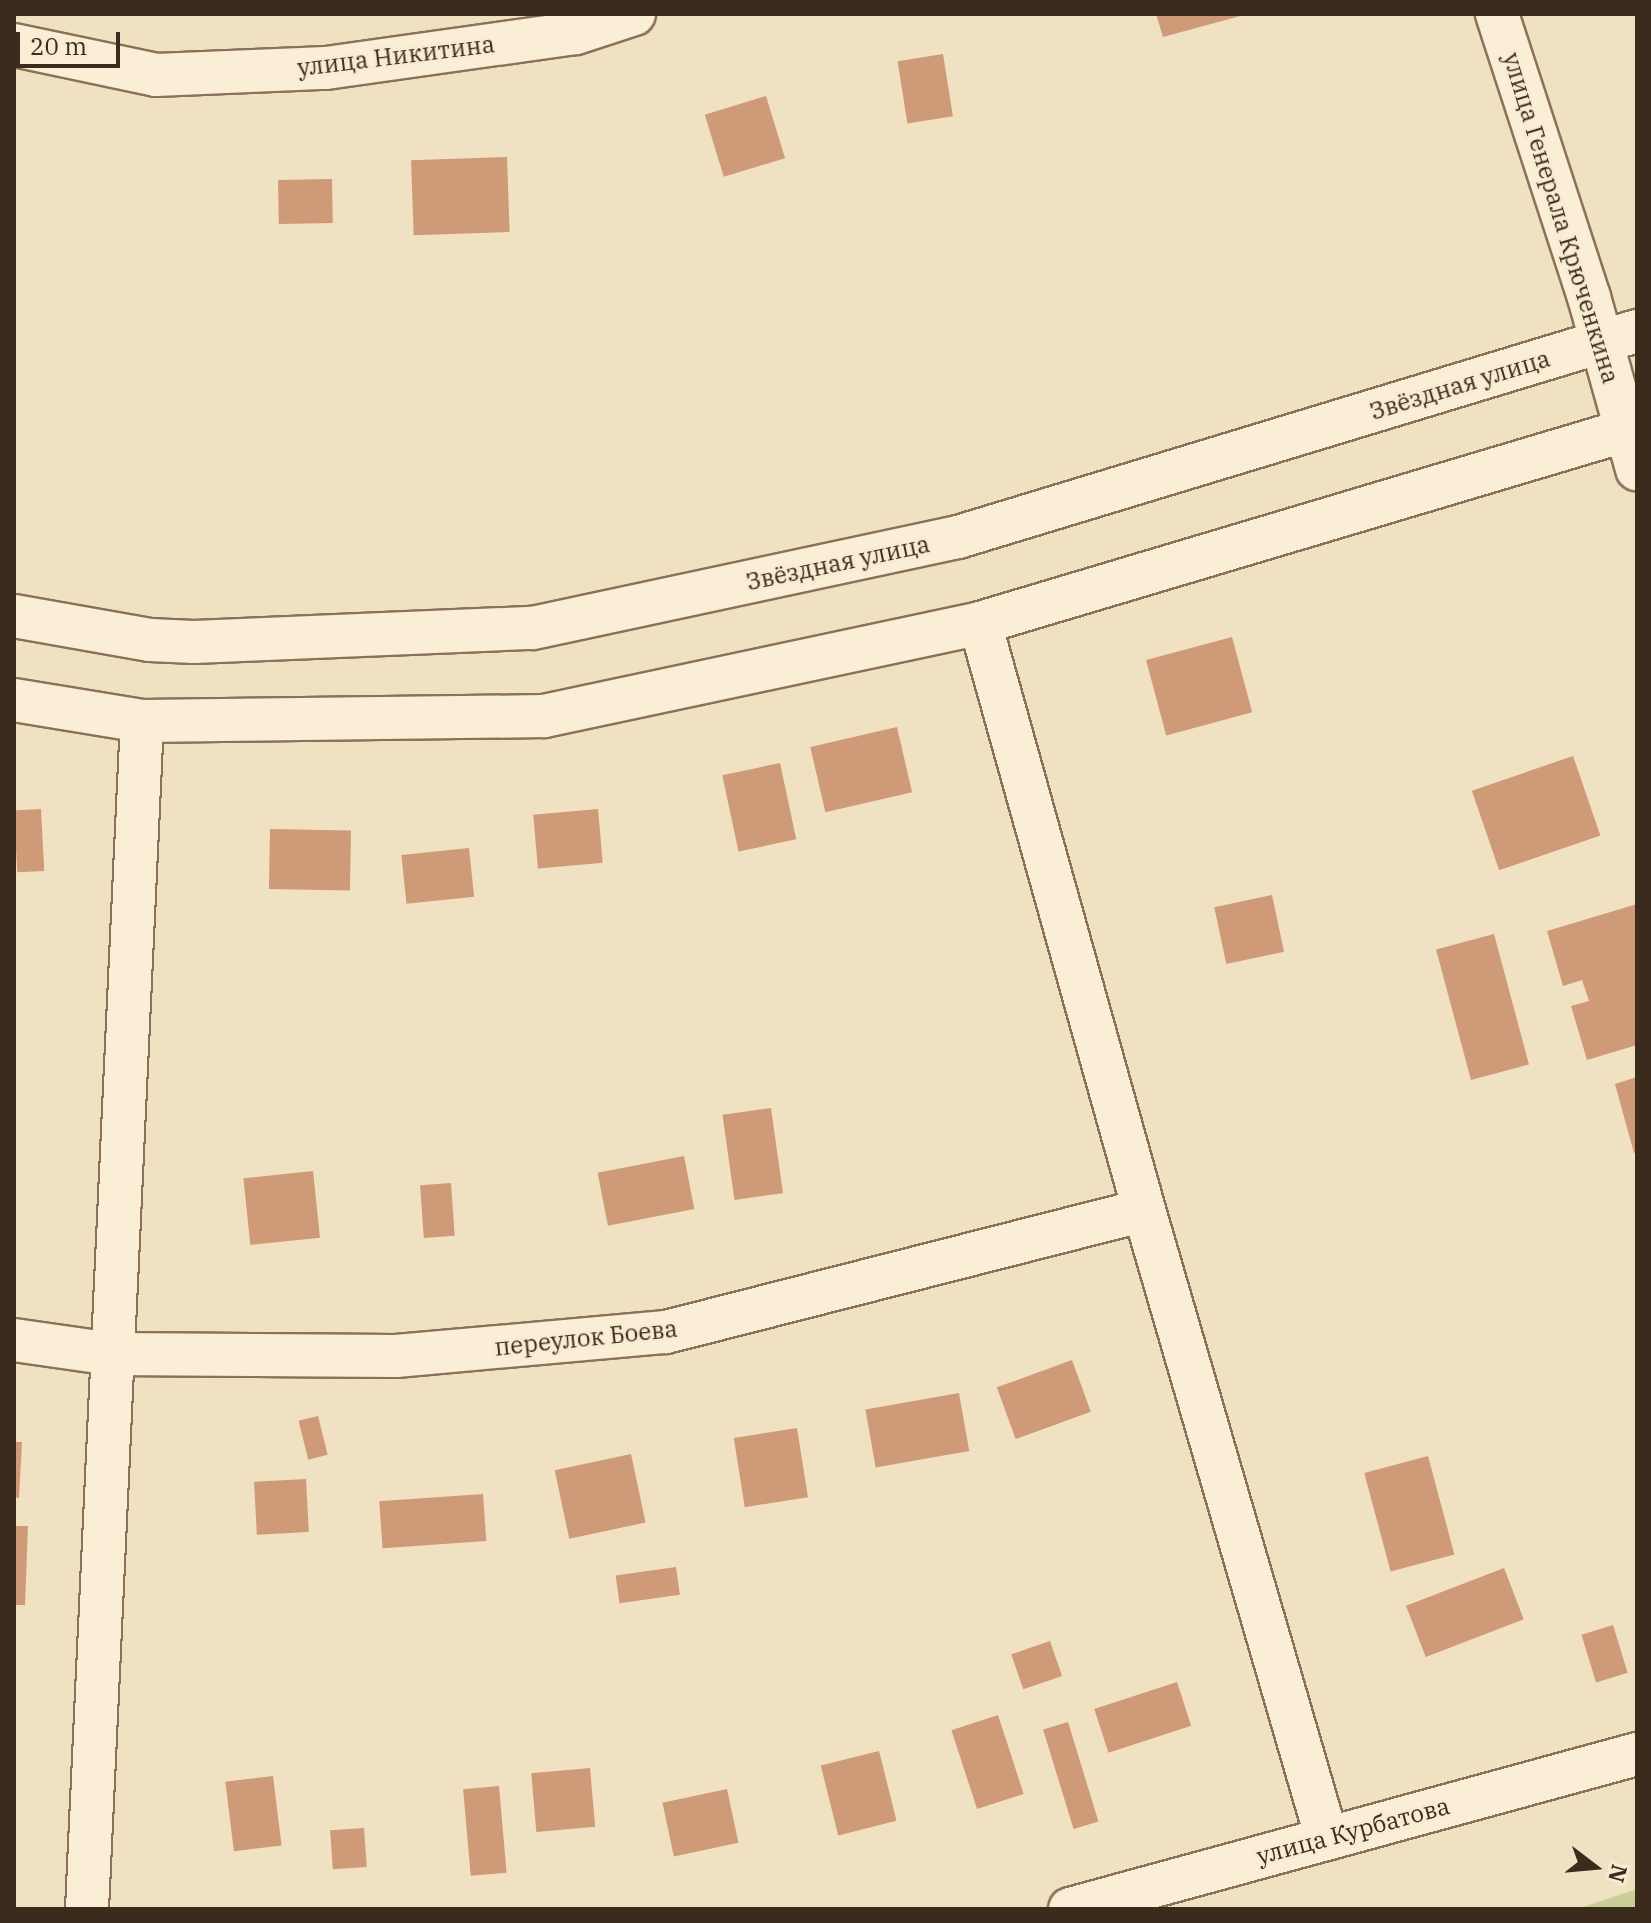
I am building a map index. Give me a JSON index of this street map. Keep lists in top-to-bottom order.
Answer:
{
  "streets": {
    "street": [
      "улица Никитина",
      "улица Генерала Крюченкина",
      "Звёздная улица",
      "переулок Боева",
      "улица Курбатова"
    ]
  },
  "crossings": [
    ["улица Генерала Крюченкина", "Звёздная улица"]
  ],
  "scale_bar": "20 m",
  "north": "right"
}
